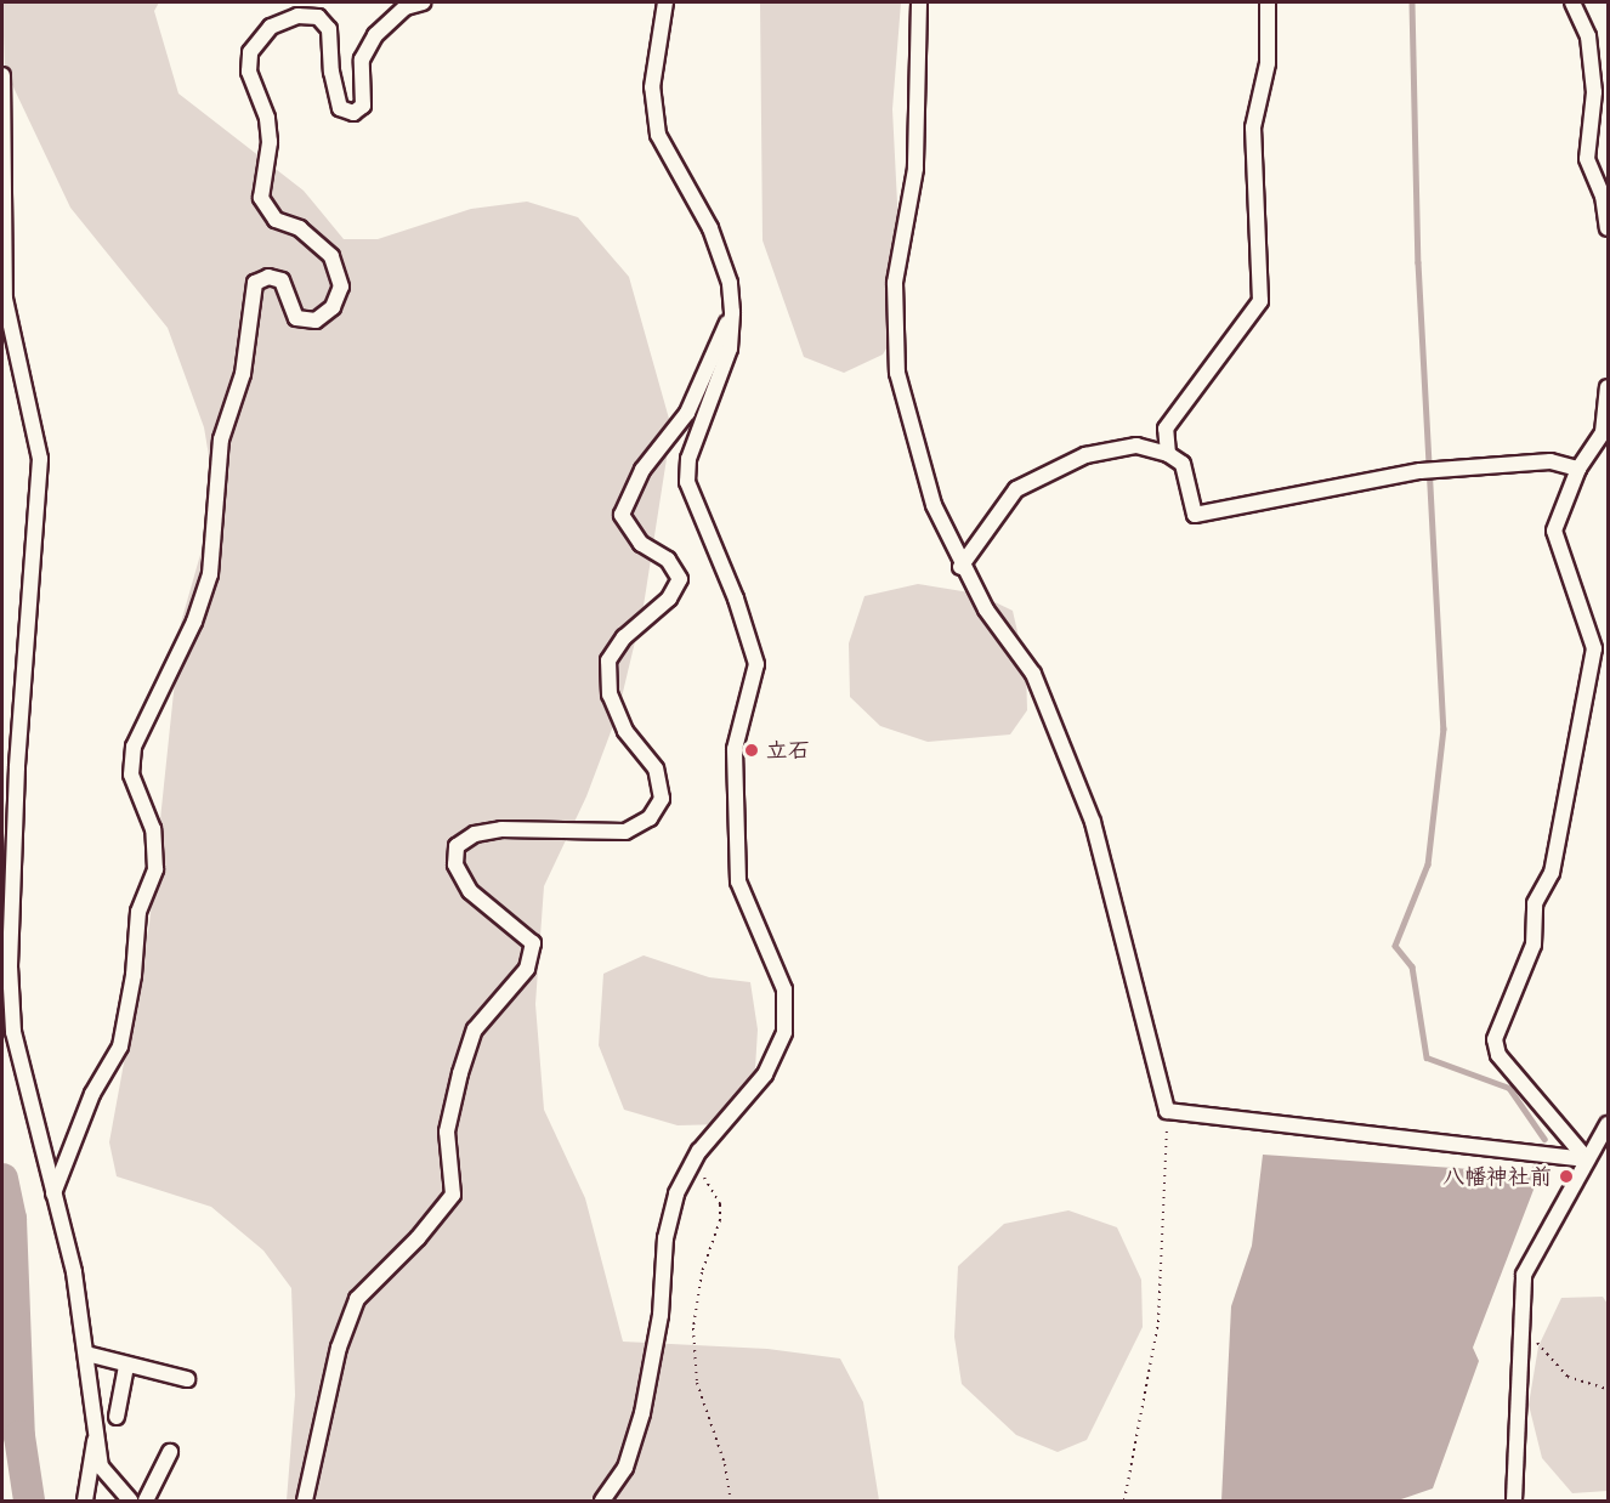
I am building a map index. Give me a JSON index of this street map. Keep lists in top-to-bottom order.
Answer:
{
  "places": ["立石", "八幡神社前"]
}
